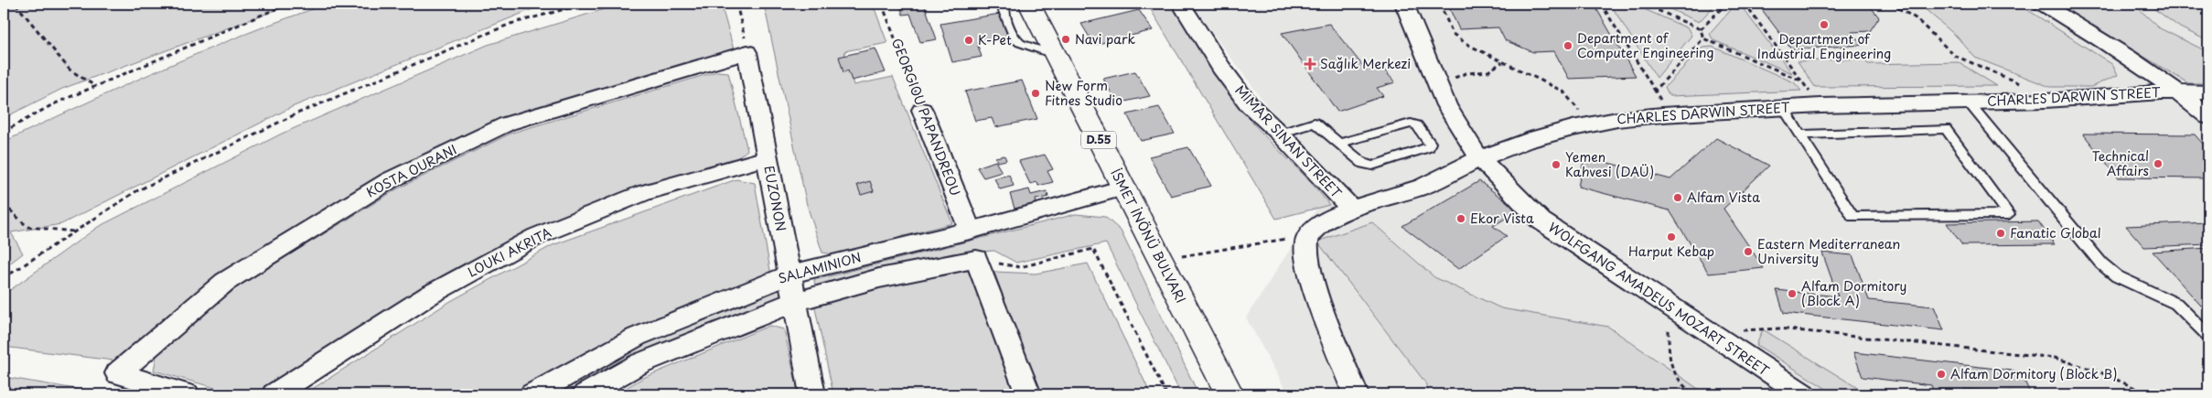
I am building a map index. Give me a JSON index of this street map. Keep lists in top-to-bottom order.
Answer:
{
  "streets": {
    "main road": ["D.55"],
    "street": [
      "CHARLES DARWIN STREET",
      "GEORGIOU PAPANDREOU",
      "MIMAR SINAN STREET",
      "KOSTA OURANI",
      "EUZONON",
      "LOUKI AKRITA",
      "SALAMINION",
      "WOLFGANG AMADEUS MOZART STREET"
    ]
  },
  "crossings": [
    ["CHARLES DARWIN STREET", "MIMAR SINAN STREET"],
    ["CHARLES DARWIN STREET", "WOLFGANG AMADEUS MOZART STREET"],
    ["GEORGIOU PAPANDREOU", "SALAMINION"],
    ["D.55", "SALAMINION"],
    ["KOSTA OURANI", "EUZONON"],
    ["EUZONON", "LOUKI AKRITA"],
    ["EUZONON", "SALAMINION"]
  ],
  "places": {
    "other": [
      "Department of Industrial Engineering",
      "Navi park",
      "K-Pet",
      "Department of Computer Engineering",
      "New Form Fitnes Studio",
      "Technical Affairs",
      "Yemen Kahvesi (DAÜ)",
      "Alfam Vista",
      "Ekor Vista",
      "Fanatic Global",
      "Harput Kebap",
      "Eastern Mediterranean University",
      "Alfam Dormitory (Block A)",
      "Alfam Dormitory (Block B)"
    ],
    "health": ["Sağlık Merkezi"]
  }
}
